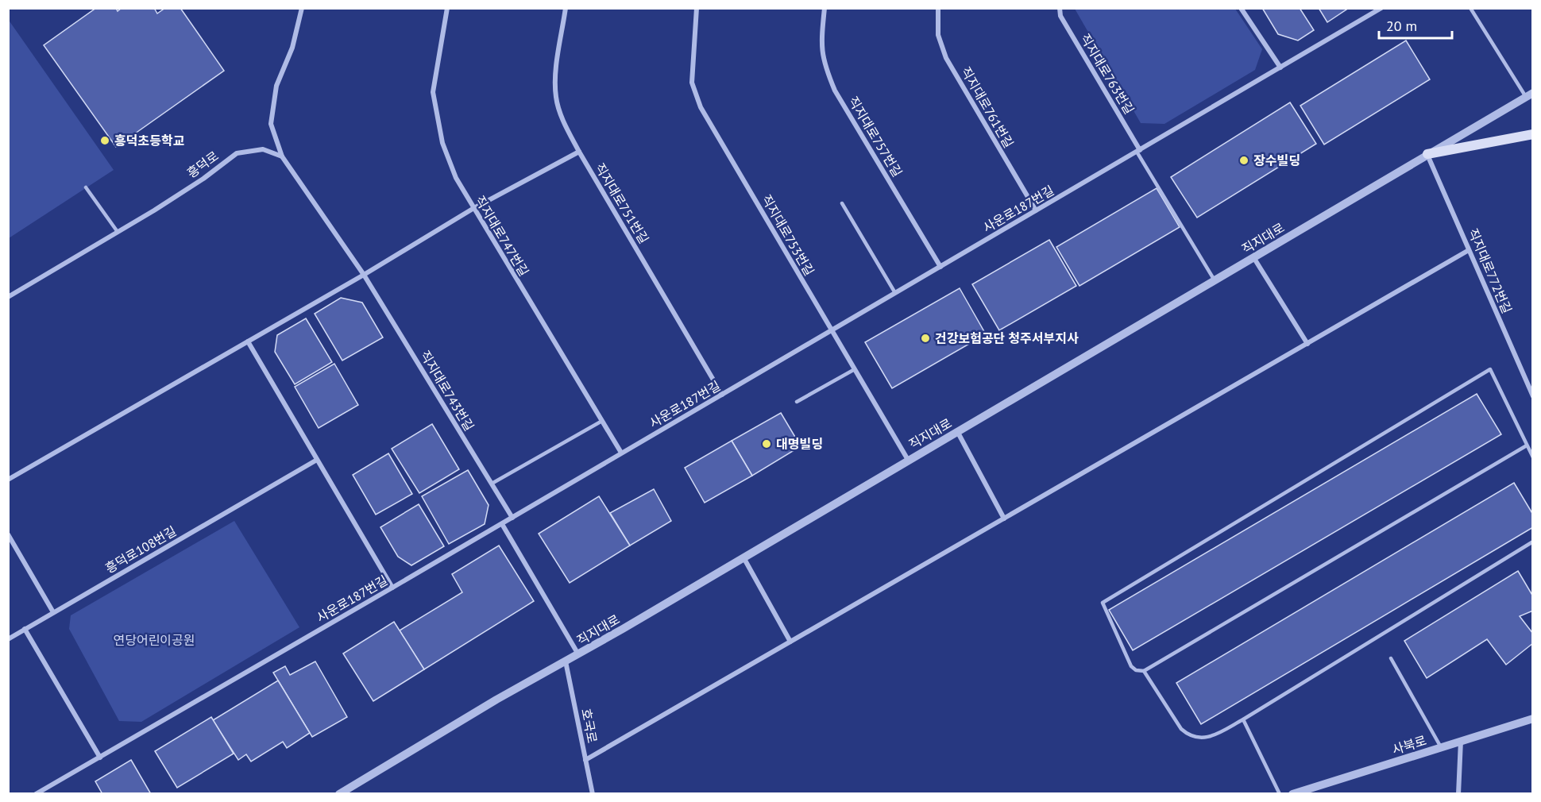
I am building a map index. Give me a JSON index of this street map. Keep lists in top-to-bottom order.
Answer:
{
  "streets": {
    "street": [
      "직지대로763번길",
      "직지대로761번길",
      "직지대로757번길",
      "흥덕로",
      "직지대로751번길",
      "사운로187번길",
      "직지대로753번길",
      "직지대로747번길",
      "직지대로",
      "직지대로772번길",
      "직지대로743번길",
      "흥덕로108번길",
      "호국로",
      "사북로"
    ]
  },
  "crossings": [
    ["직지대로763번길", "사운로187번길"],
    ["직지대로763번길", "직지대로"],
    ["직지대로761번길", "사운로187번길"],
    ["직지대로757번길", "사운로187번길"],
    ["흥덕로", "직지대로743번길"],
    ["직지대로751번길", "사운로187번길"],
    ["사운로187번길", "직지대로753번길"],
    ["사운로187번길", "직지대로747번길"],
    ["사운로187번길", "직지대로743번길"],
    ["직지대로753번길", "직지대로"],
    ["직지대로", "직지대로772번길"],
    ["직지대로", "호국로"]
  ],
  "parks": ["연당어린이공원"],
  "places": [
    "흥덕초등학교",
    "장수빌딩",
    "건강보험공단 청주서부지사",
    "대명빌딩"
  ],
  "scale_bar": "20 m"
}
